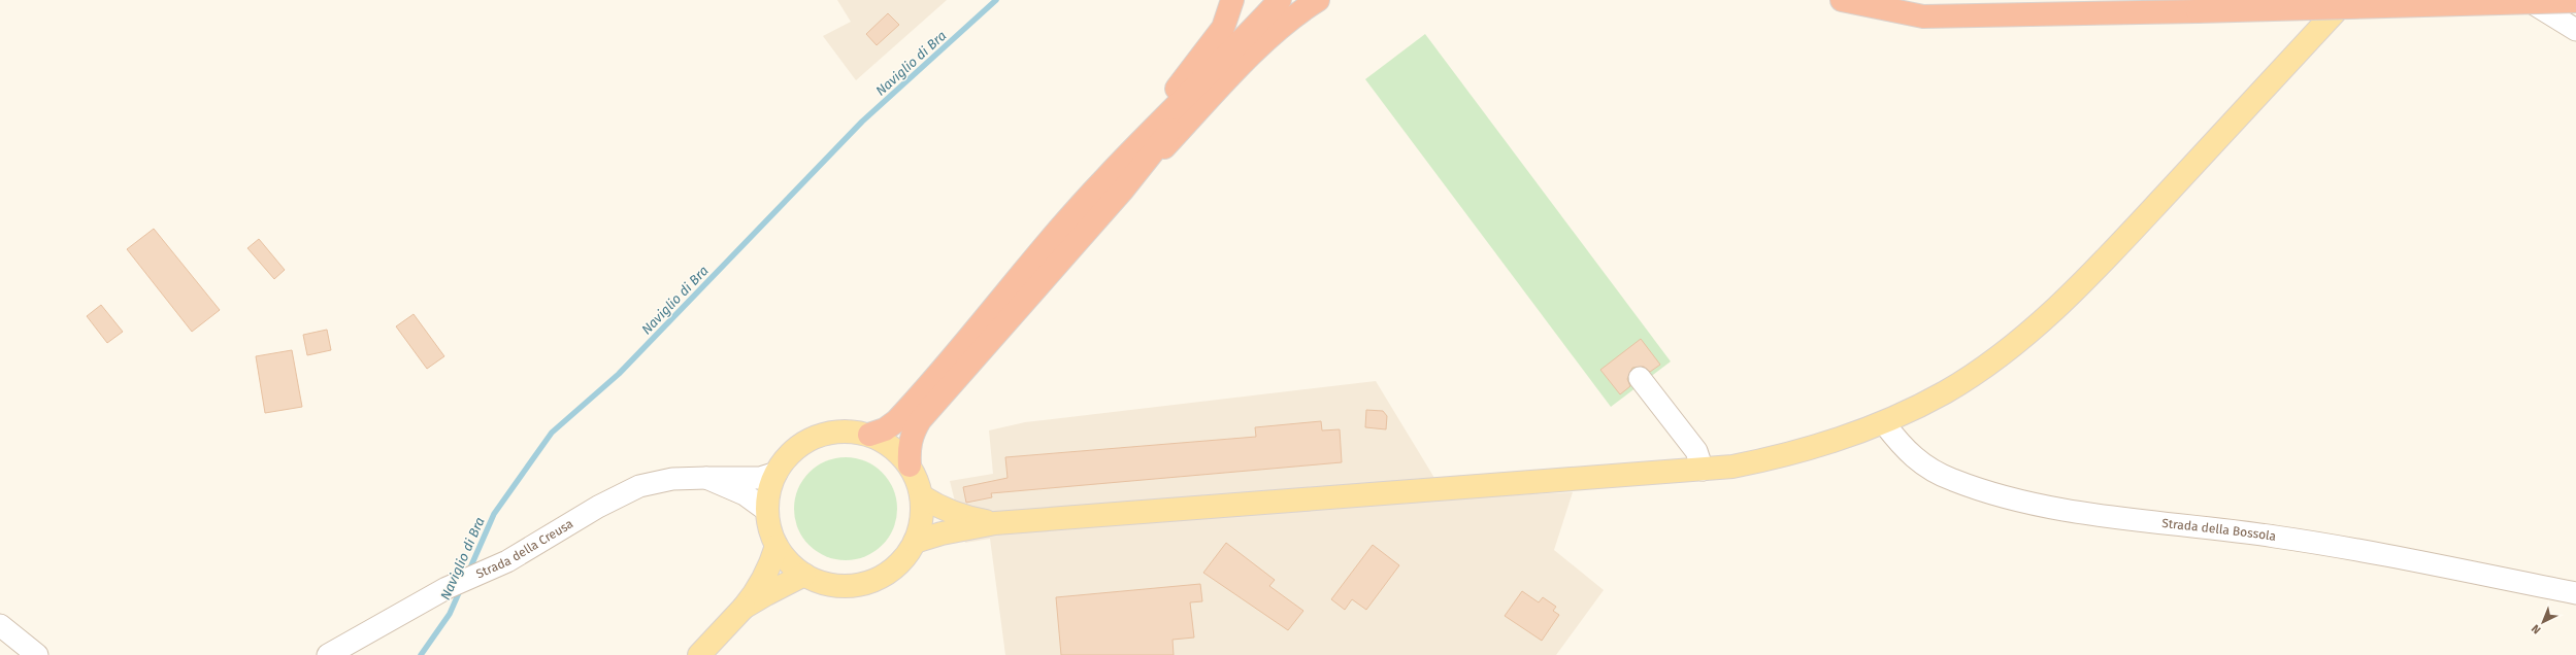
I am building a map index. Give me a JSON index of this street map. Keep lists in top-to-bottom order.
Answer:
{
  "streets": {
    "street": ["Strada della Bossola", "Strada della Creusa"]
  },
  "water": ["Naviglio di Bra"],
  "north": "bottom left"
}
